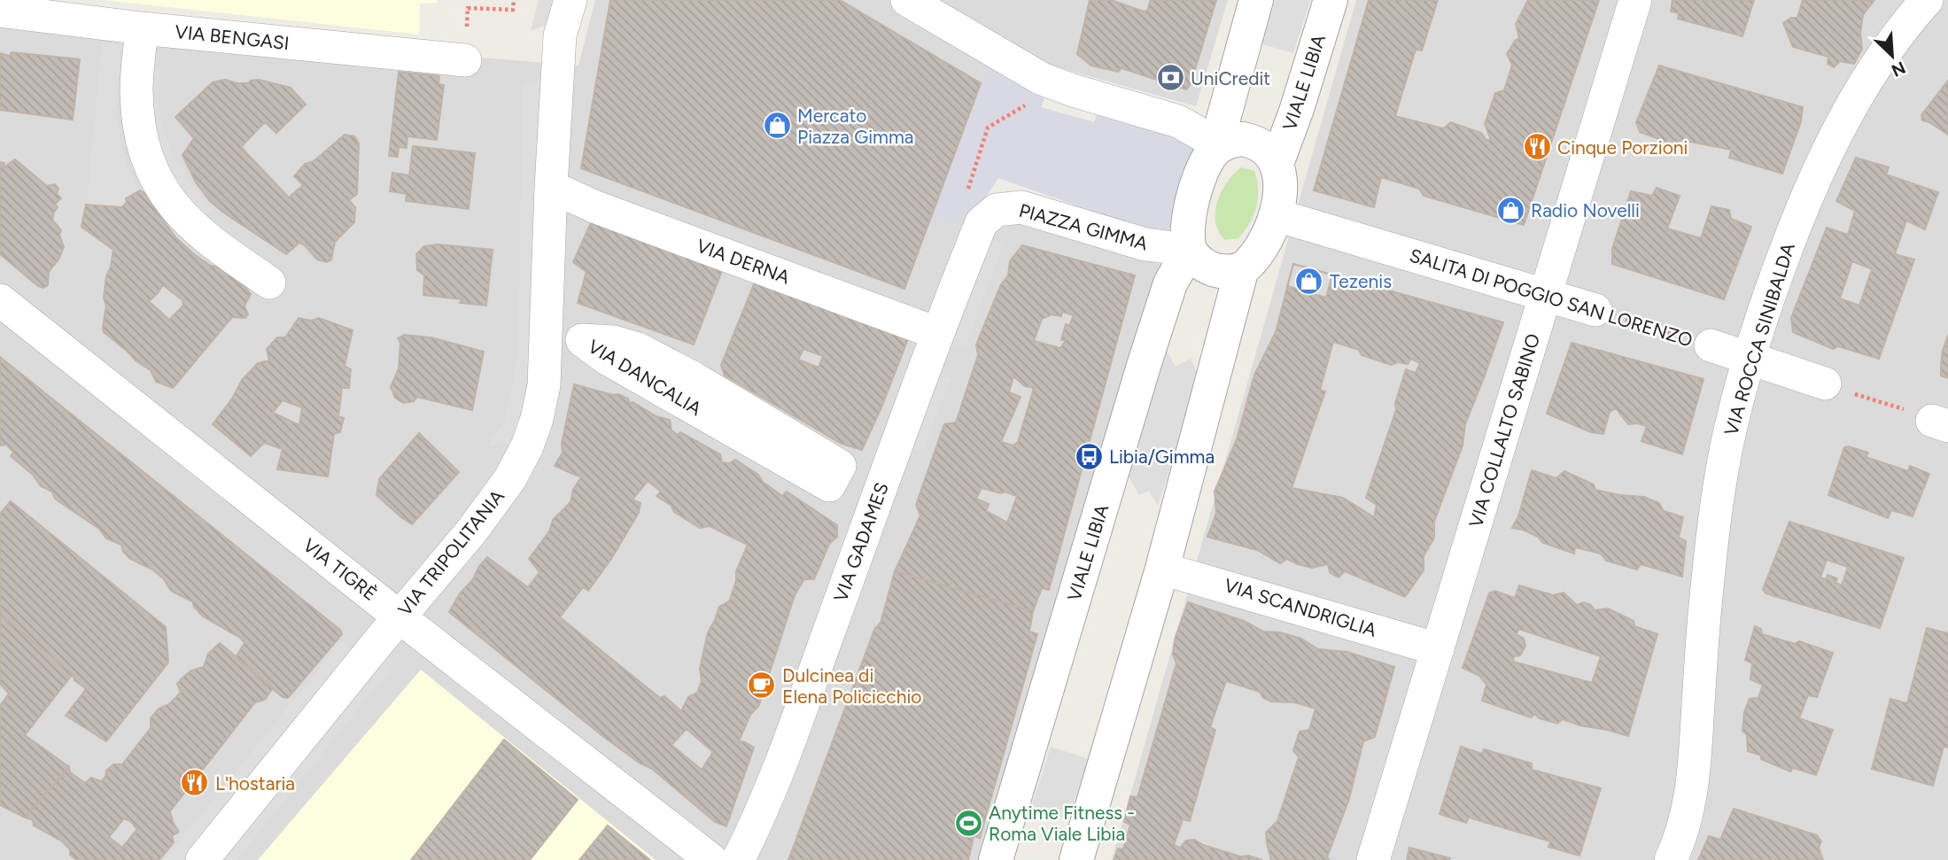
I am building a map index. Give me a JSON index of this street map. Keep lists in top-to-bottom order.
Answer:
{
  "streets": {
    "street": [
      "VIA BENGASI",
      "VIALE LIBIA",
      "PIAZZA GIMMA",
      "VIA DERNA",
      "SALITA DI POGGIO SAN LORENZO",
      "VIA ROCCA SINIBALDA",
      "VIA DANCALIA",
      "VIA COLLALTO SABINO",
      "VIA GADAMES",
      "VIA TRIPOLITANIA",
      "VIA TIGRÈ",
      "VIA SCANDRIGLIA"
    ]
  },
  "crossings": [
    ["VIALE LIBIA", "PIAZZA GIMMA"],
    ["VIALE LIBIA", "SALITA DI POGGIO SAN LORENZO"],
    ["PIAZZA GIMMA", "SALITA DI POGGIO SAN LORENZO"],
    ["PIAZZA GIMMA", "VIA GADAMES"],
    ["VIA DERNA", "VIA GADAMES"],
    ["VIA DERNA", "VIA TRIPOLITANIA"],
    ["SALITA DI POGGIO SAN LORENZO", "VIA ROCCA SINIBALDA"],
    ["SALITA DI POGGIO SAN LORENZO", "VIA COLLALTO SABINO"],
    ["VIA DANCALIA", "VIA GADAMES"],
    ["VIA COLLALTO SABINO", "VIA SCANDRIGLIA"],
    ["VIA TRIPOLITANIA", "VIA TIGRÈ"]
  ],
  "places": {
    "bank": ["UniCredit"],
    "shop": ["Mercato Piazza Gimma", "Radio Novelli", "Tezenis"],
    "restaurant": ["Cinque Porzioni", "L'hostaria"],
    "bus stop": ["Libia/Gimma"],
    "cafe": ["Dulcinea di Elena Policicchio"],
    "sports": ["Anytime Fitness - Roma Viale Libia"]
  },
  "north": "bottom right"
}
